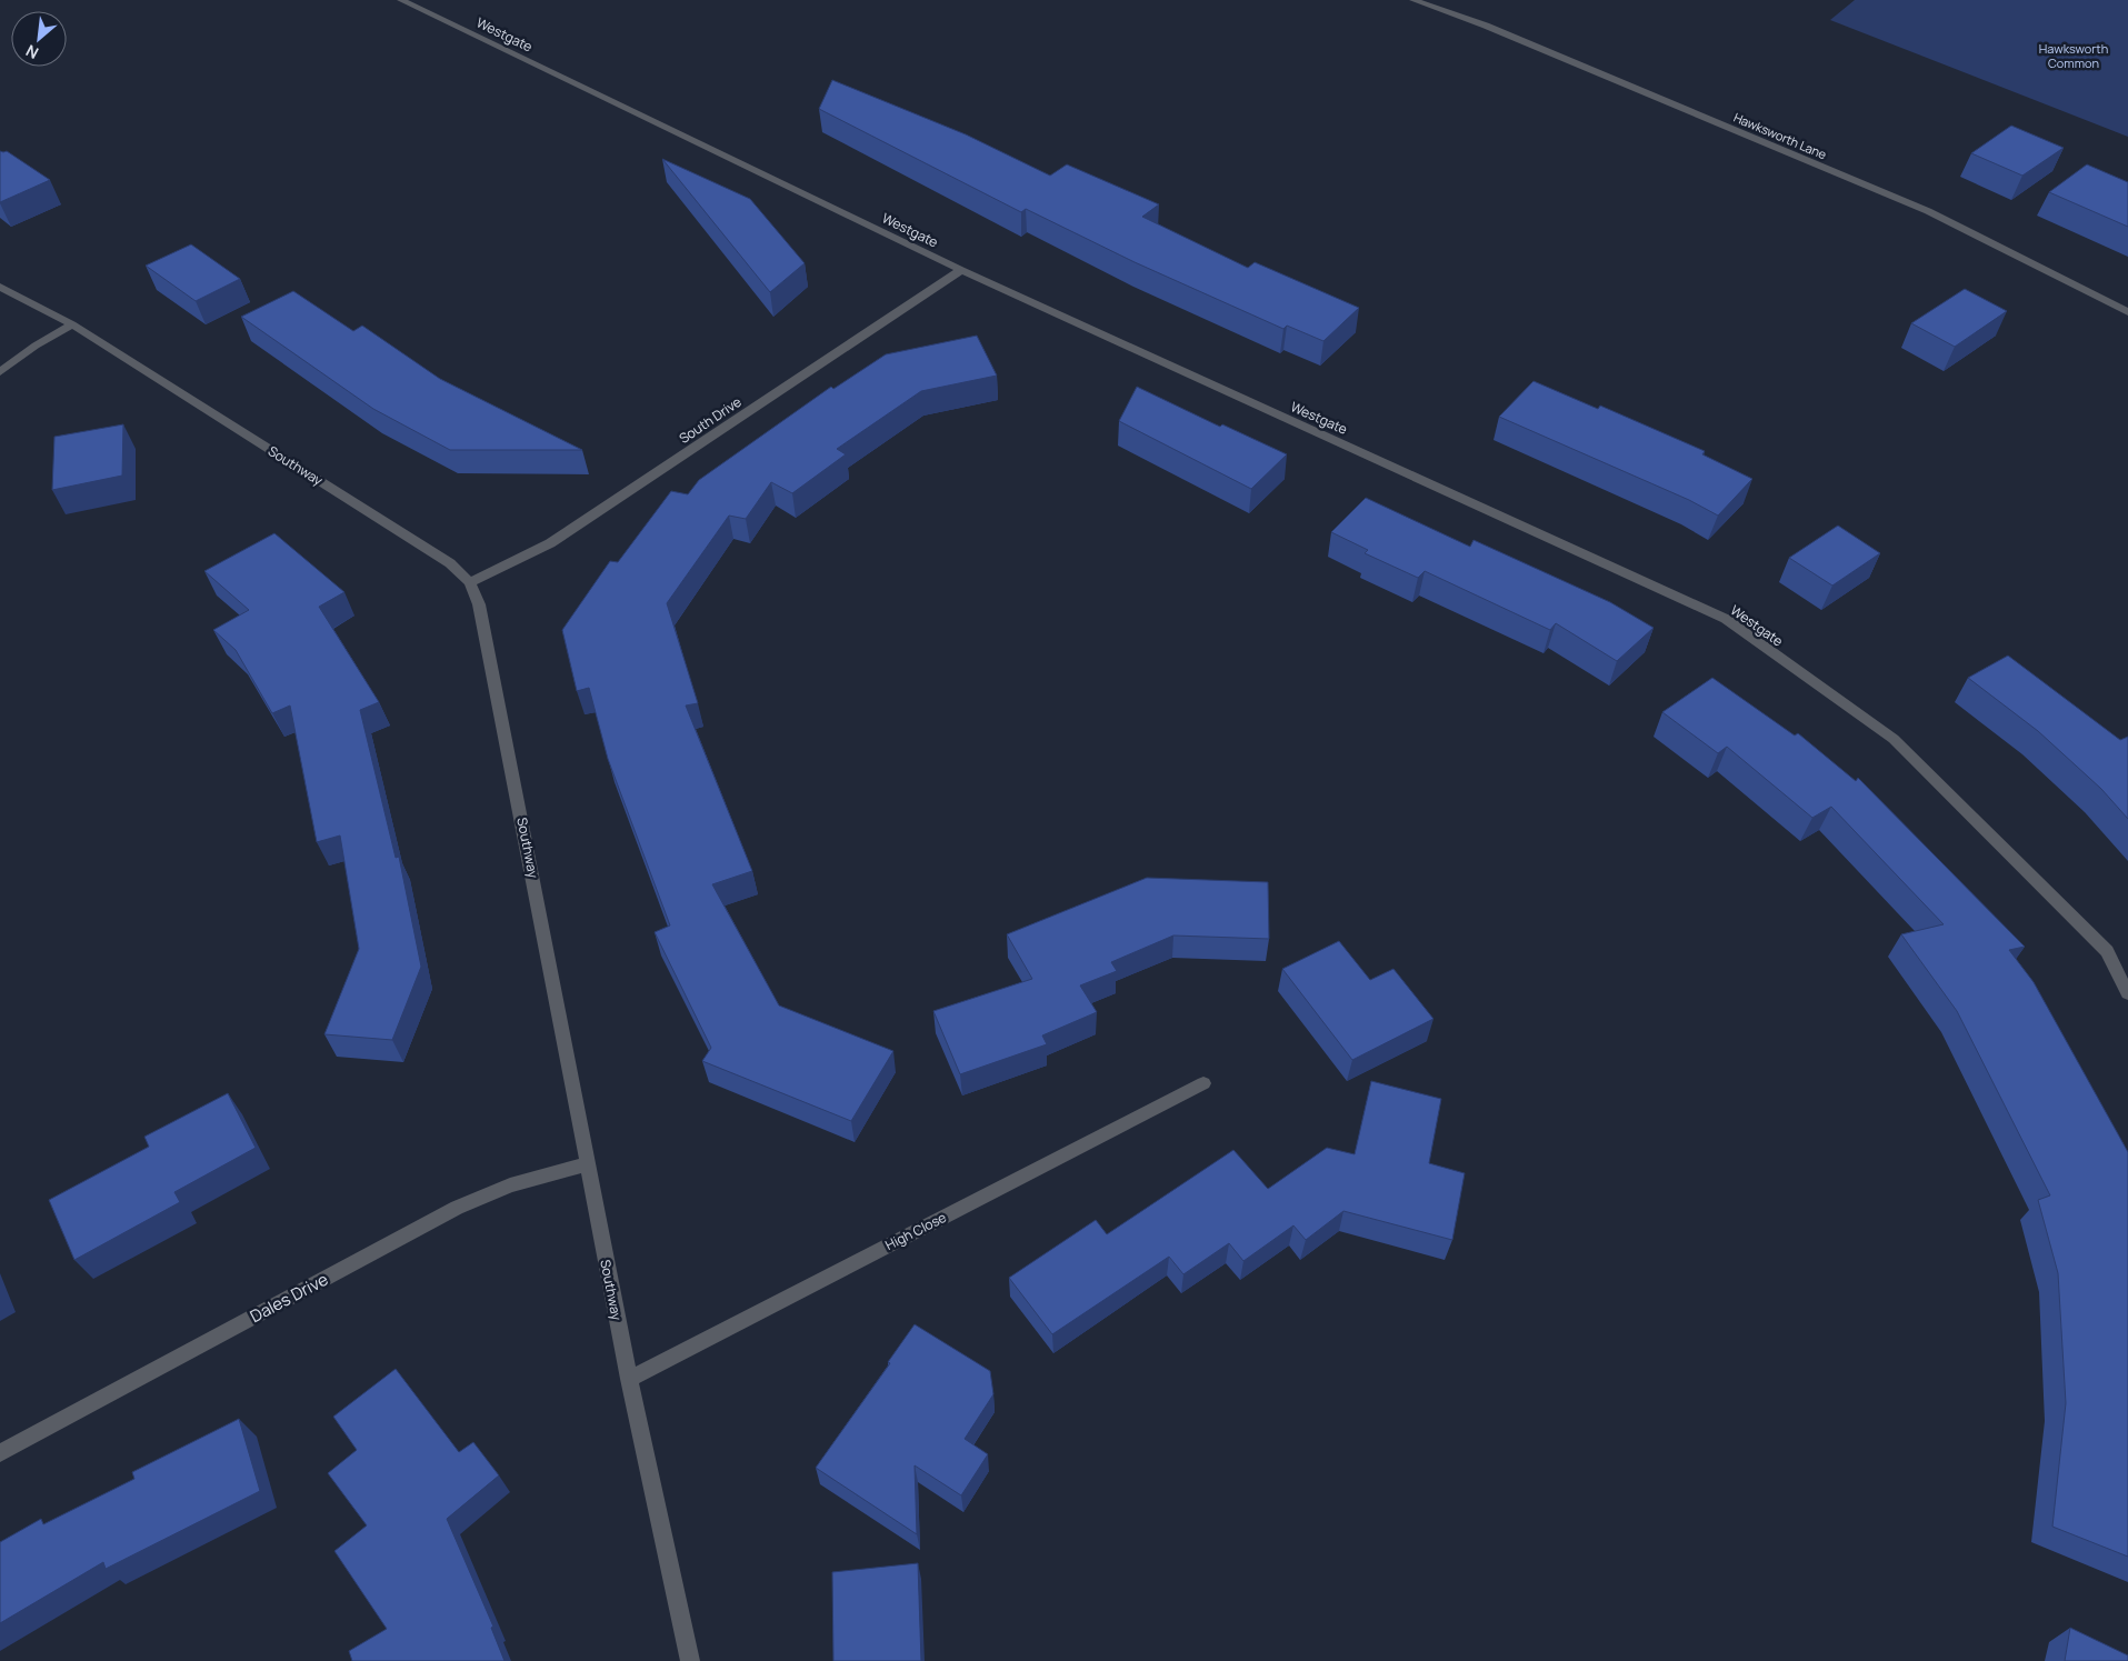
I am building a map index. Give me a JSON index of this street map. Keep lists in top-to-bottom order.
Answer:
{
  "streets": {
    "street": [
      "Westgate",
      "Hawksworth Lane",
      "South Drive",
      "Southway",
      "High Close",
      "Dales Drive"
    ]
  },
  "crossings": [
    ["Westgate", "South Drive"],
    ["South Drive", "Southway"],
    ["Southway", "High Close"],
    ["Southway", "Dales Drive"]
  ],
  "parks": ["Hawksworth Common"],
  "north": "bottom left"
}
